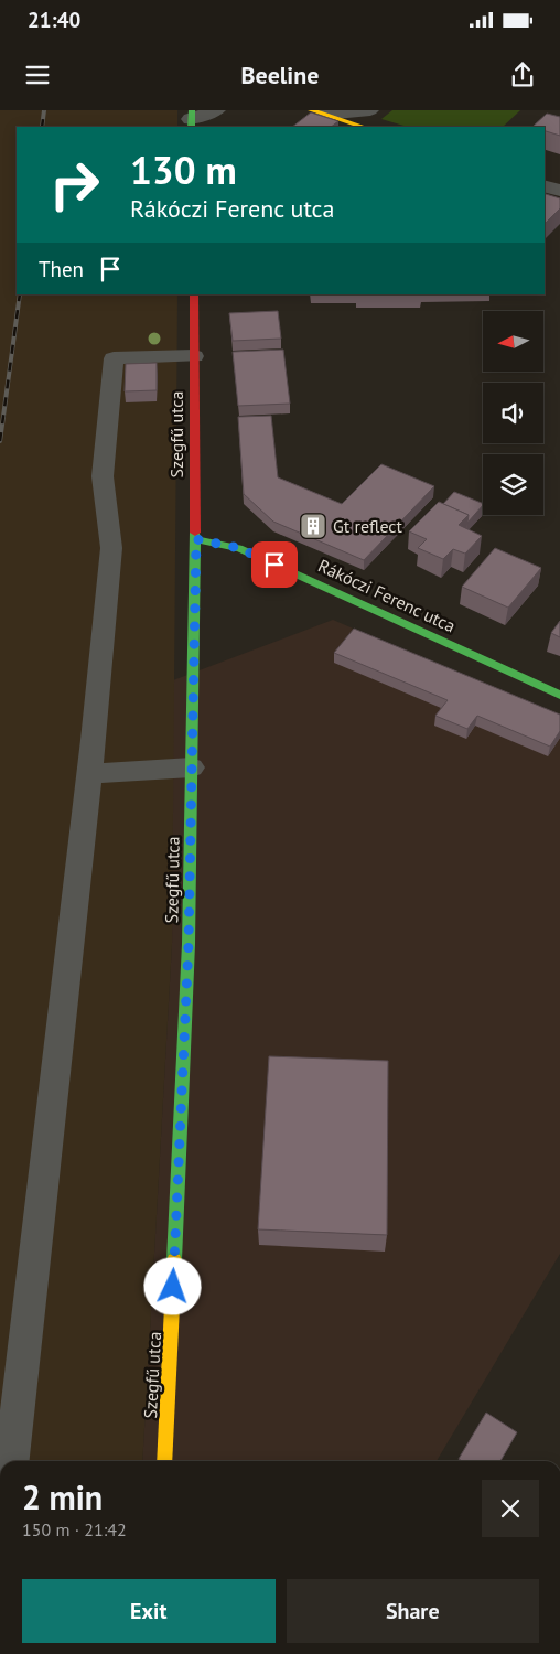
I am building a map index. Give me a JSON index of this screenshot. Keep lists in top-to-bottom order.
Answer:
{
  "streets": {
    "street": ["Szegfű utca", "Rákóczi Ferenc utca"]
  },
  "crossings": [
    ["Szegfű utca", "Rákóczi Ferenc utca"]
  ],
  "places": {
    "building": ["Gt reflect"]
  },
  "north": "left",
  "page": {
    "status": "21:40",
    "header": "Beeline",
    "turn": ["130 m", "Rákóczi Ferenc utca"],
    "then": "Then",
    "heading": ["2 min", "150 m · 21:42"],
    "buttons": ["Exit", "Share"]
  }
}
